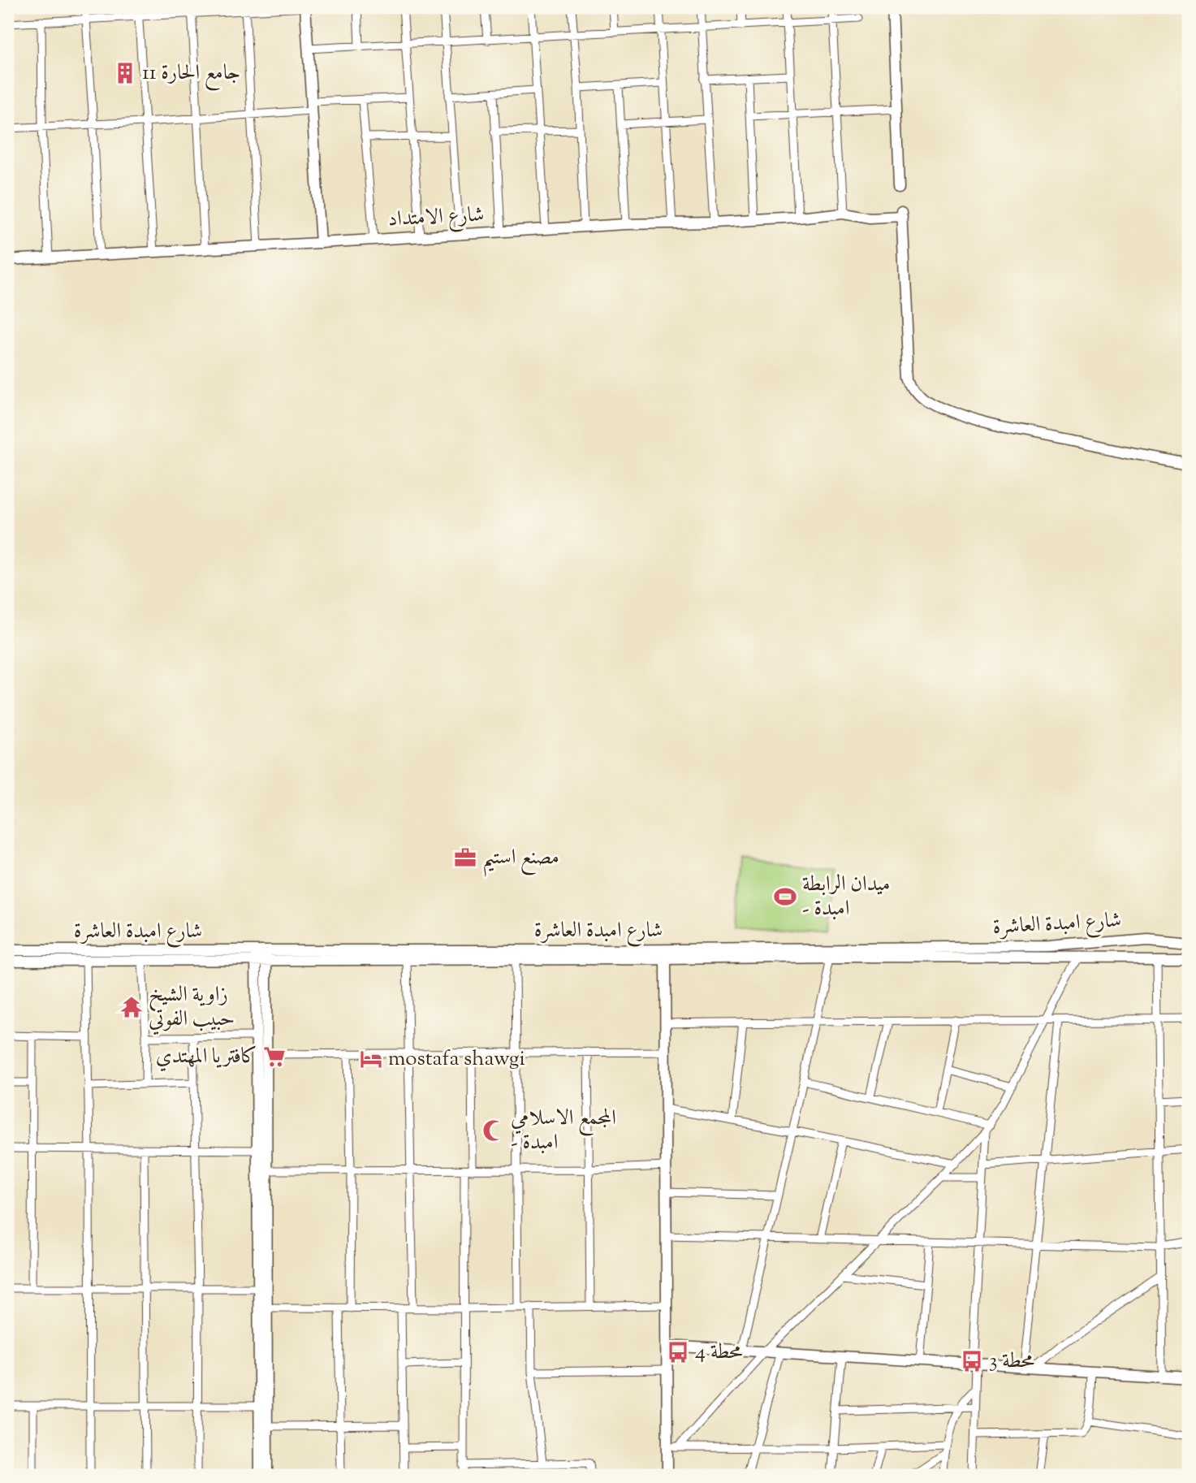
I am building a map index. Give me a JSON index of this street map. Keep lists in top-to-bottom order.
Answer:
{
  "streets": {
    "main road": ["شارع الامتداد", "شارع امبدة العاشرة"]
  },
  "places": {
    "building": ["جامع الحارة 11"],
    "office": ["مصنع استيم"],
    "sports": ["ميدان الرابطة - امبدة"],
    "temple": ["زاوية الشيخ حبيب الفوتي"],
    "supermarket": ["كافتريا المهتدي"],
    "hotel": ["mostafa shawgi"],
    "mosque": ["المجمع الاسلامي - امبدة"],
    "bus stop": ["محطة 4", "محطة 3"]
  }
}
